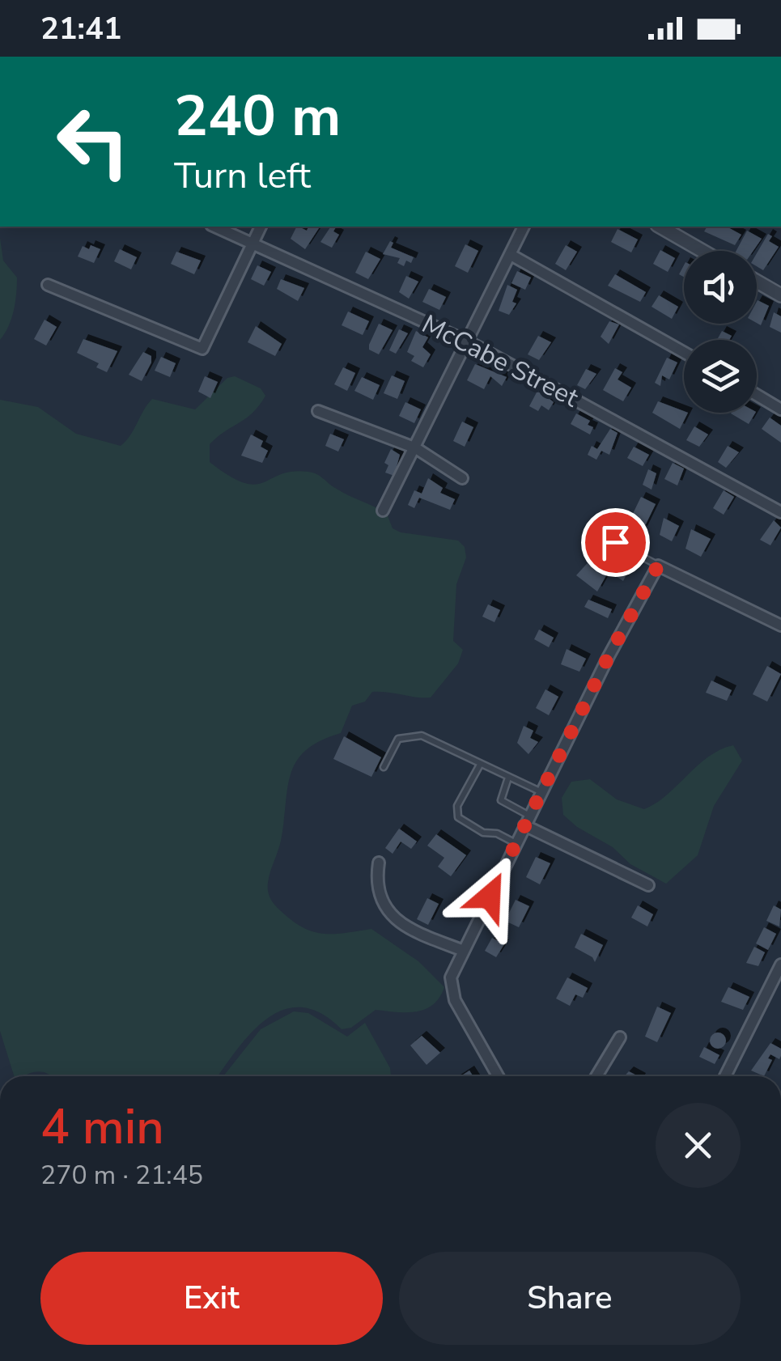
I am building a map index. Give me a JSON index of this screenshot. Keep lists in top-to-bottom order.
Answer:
{
  "streets": {
    "street": ["McCabe Street"]
  },
  "page": {
    "status": "21:41",
    "turn": ["240 m", "Turn left"],
    "heading": ["4 min", "270 m · 21:45"],
    "buttons": ["Exit", "Share"]
  }
}
